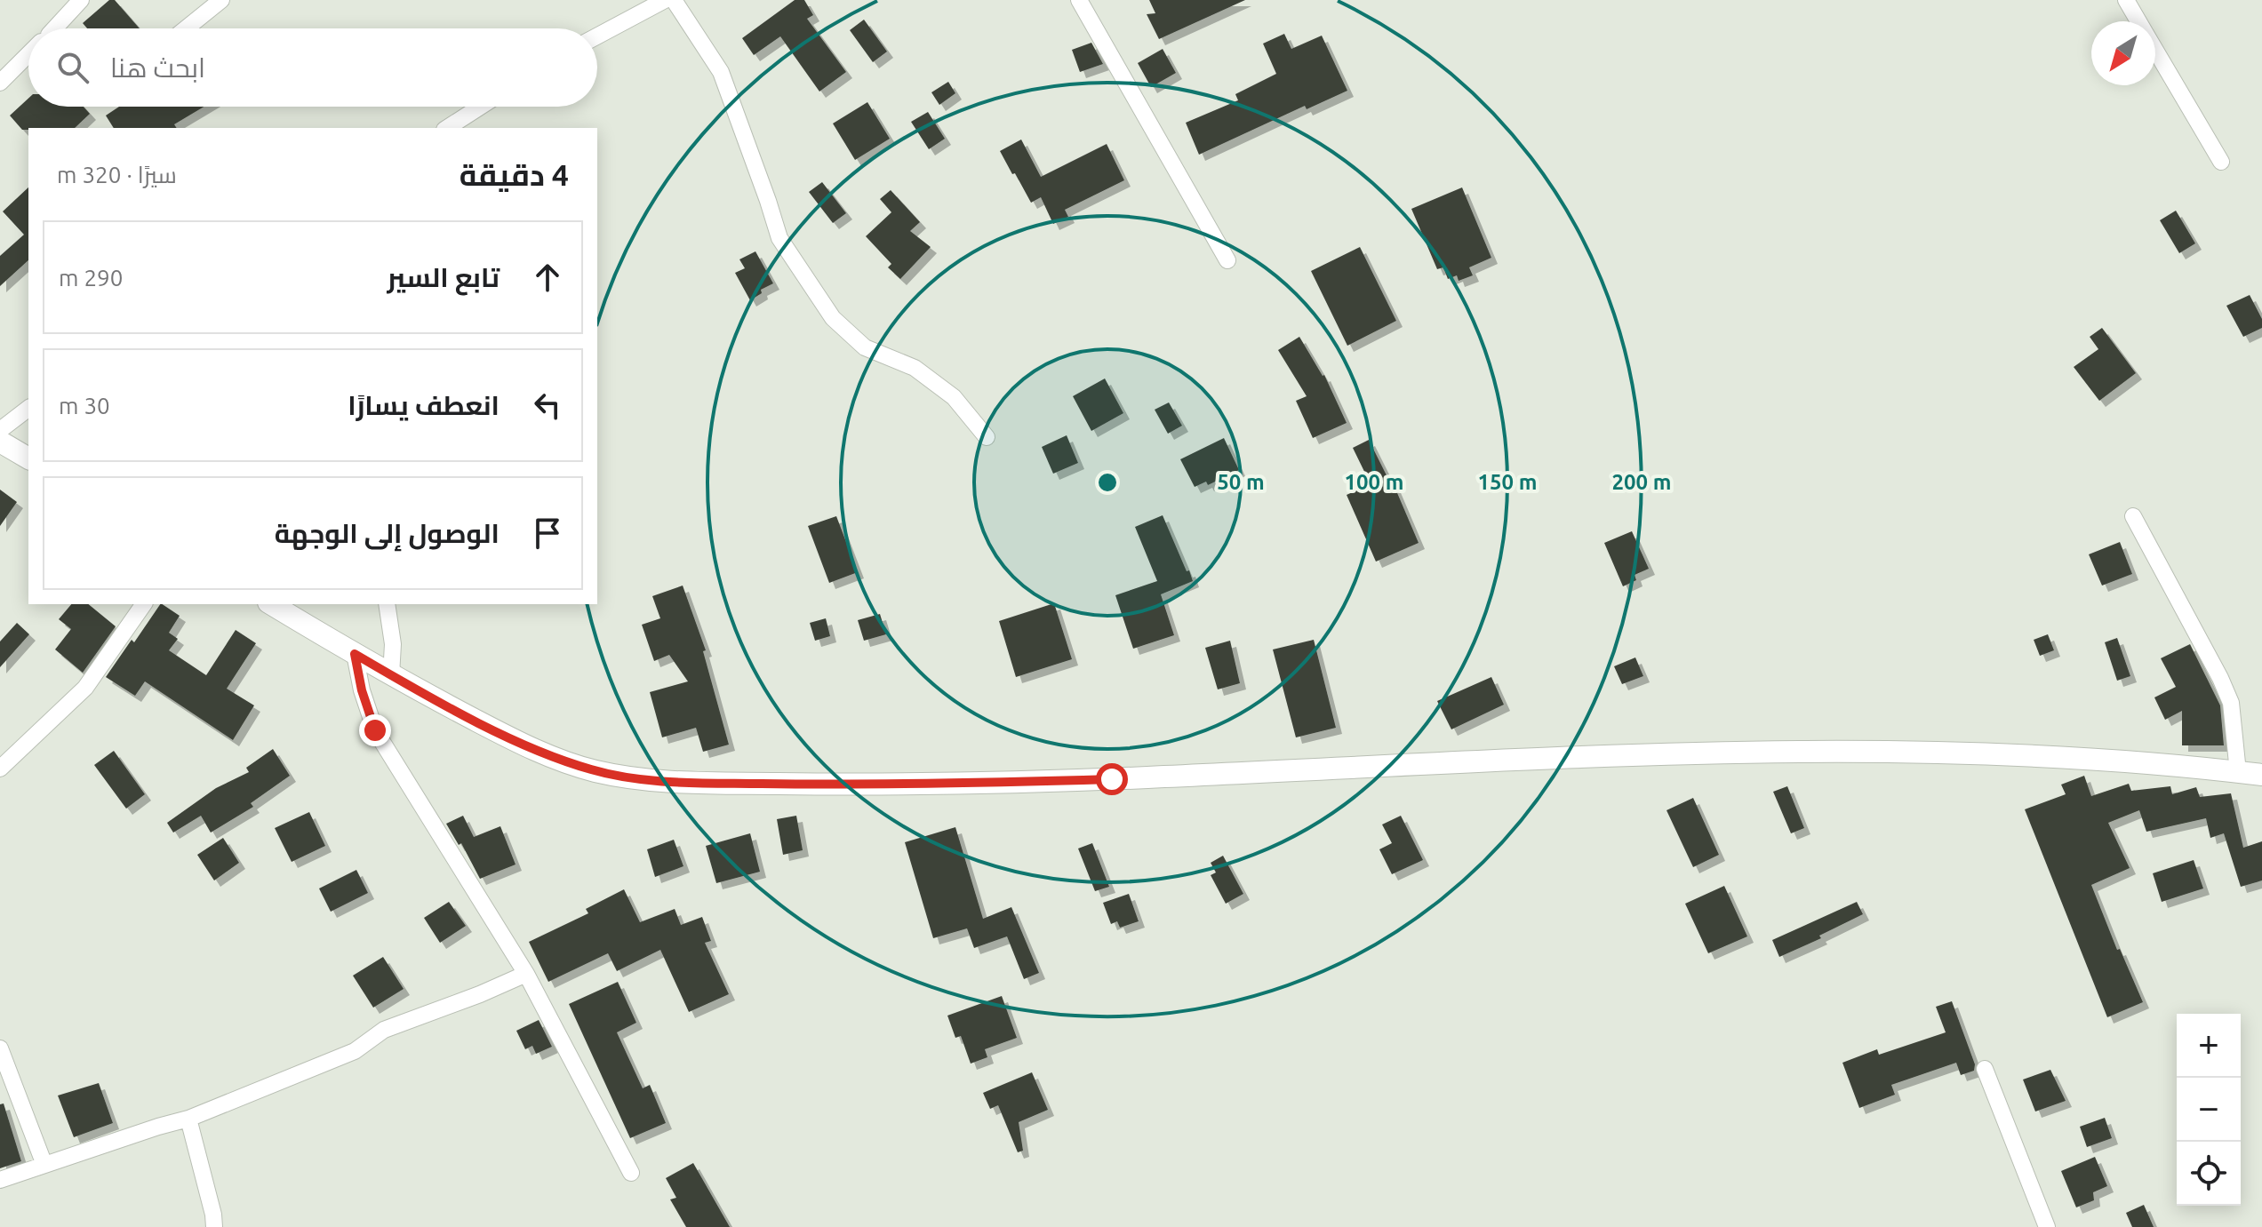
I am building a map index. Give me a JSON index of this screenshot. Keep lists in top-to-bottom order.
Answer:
{
  "north": "bottom left",
  "page": {
    "search": "ابحث هنا",
    "heading": ["4 دقيقة", "سيرًا · 320 m"],
    "list": [
      ["تابع السير", "290 m"],
      ["انعطف يسارًا", "30 m"],
      "الوصول إلى الوجهة"
    ],
    "map_buttons": ["+", "−"]
  },
  "rings": [
    "50 m",
    "100 m",
    "150 m",
    "200 m"
  ]
}
